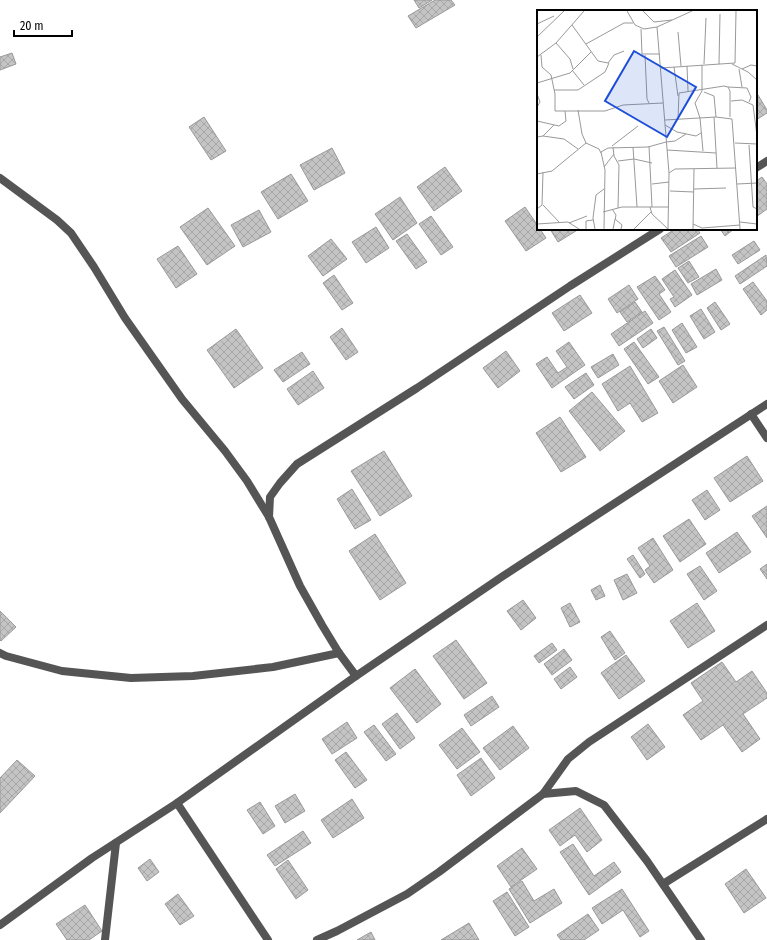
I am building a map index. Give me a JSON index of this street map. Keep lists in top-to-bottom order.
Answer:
{
  "scale_bar": "20 m"
}
